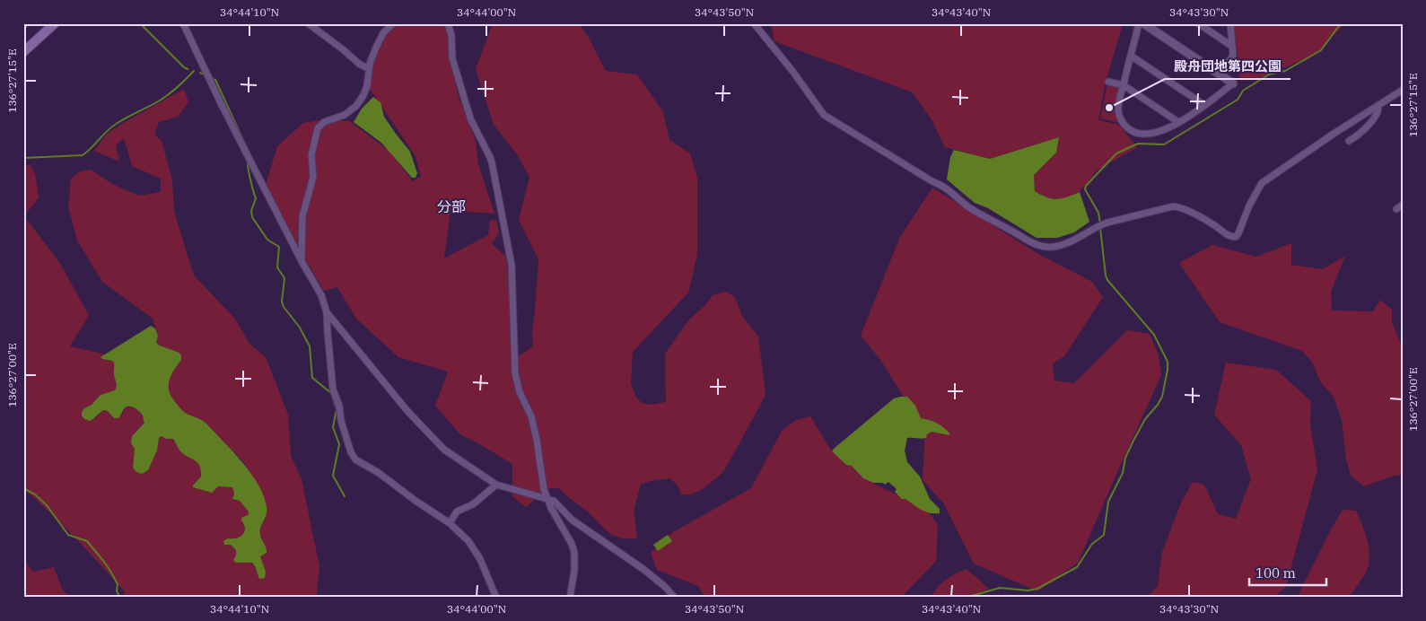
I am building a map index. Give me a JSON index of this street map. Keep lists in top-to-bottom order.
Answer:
{
  "districts": ["分部"],
  "places": ["殿舟団地第四公園"],
  "scale_bar": "100 m",
  "coordinates": [
    "34°44'10\"N",
    "34°44'00\"N",
    "34°43'50\"N",
    "34°43'40\"N",
    "34°43'30\"N",
    "136°27'15\"E",
    "136°27'00\"E"
  ]
}
